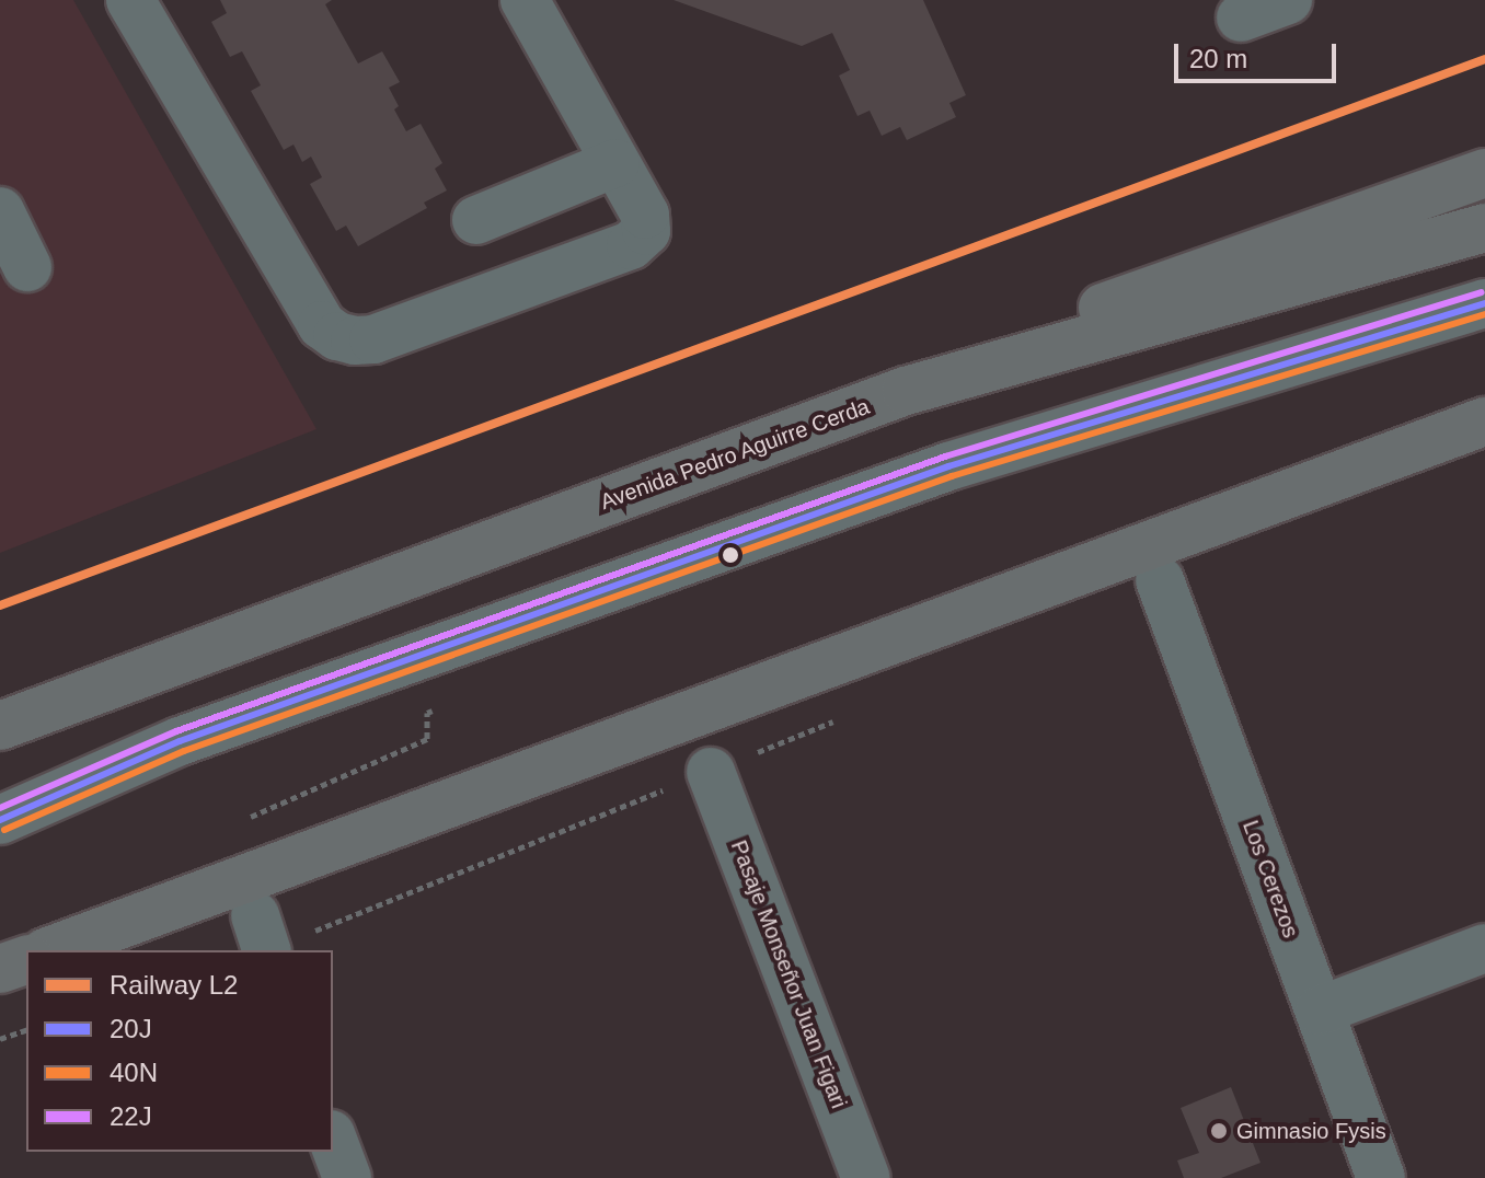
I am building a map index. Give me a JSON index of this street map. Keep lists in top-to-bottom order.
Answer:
{
  "streets": {
    "highway": ["Avenida Pedro Aguirre Cerda"],
    "street": ["Los Cerezos", "Pasaje Monseñor Juan Figari"]
  },
  "places": ["Gimnasio Fysis"],
  "lines": [
    "rail line L2",
    "transit line 22J",
    "transit line 20J",
    "transit line 40N"
  ],
  "legend": [
    "Railway L2",
    "20J",
    "40N",
    "22J"
  ],
  "scale_bar": "20 m"
}
